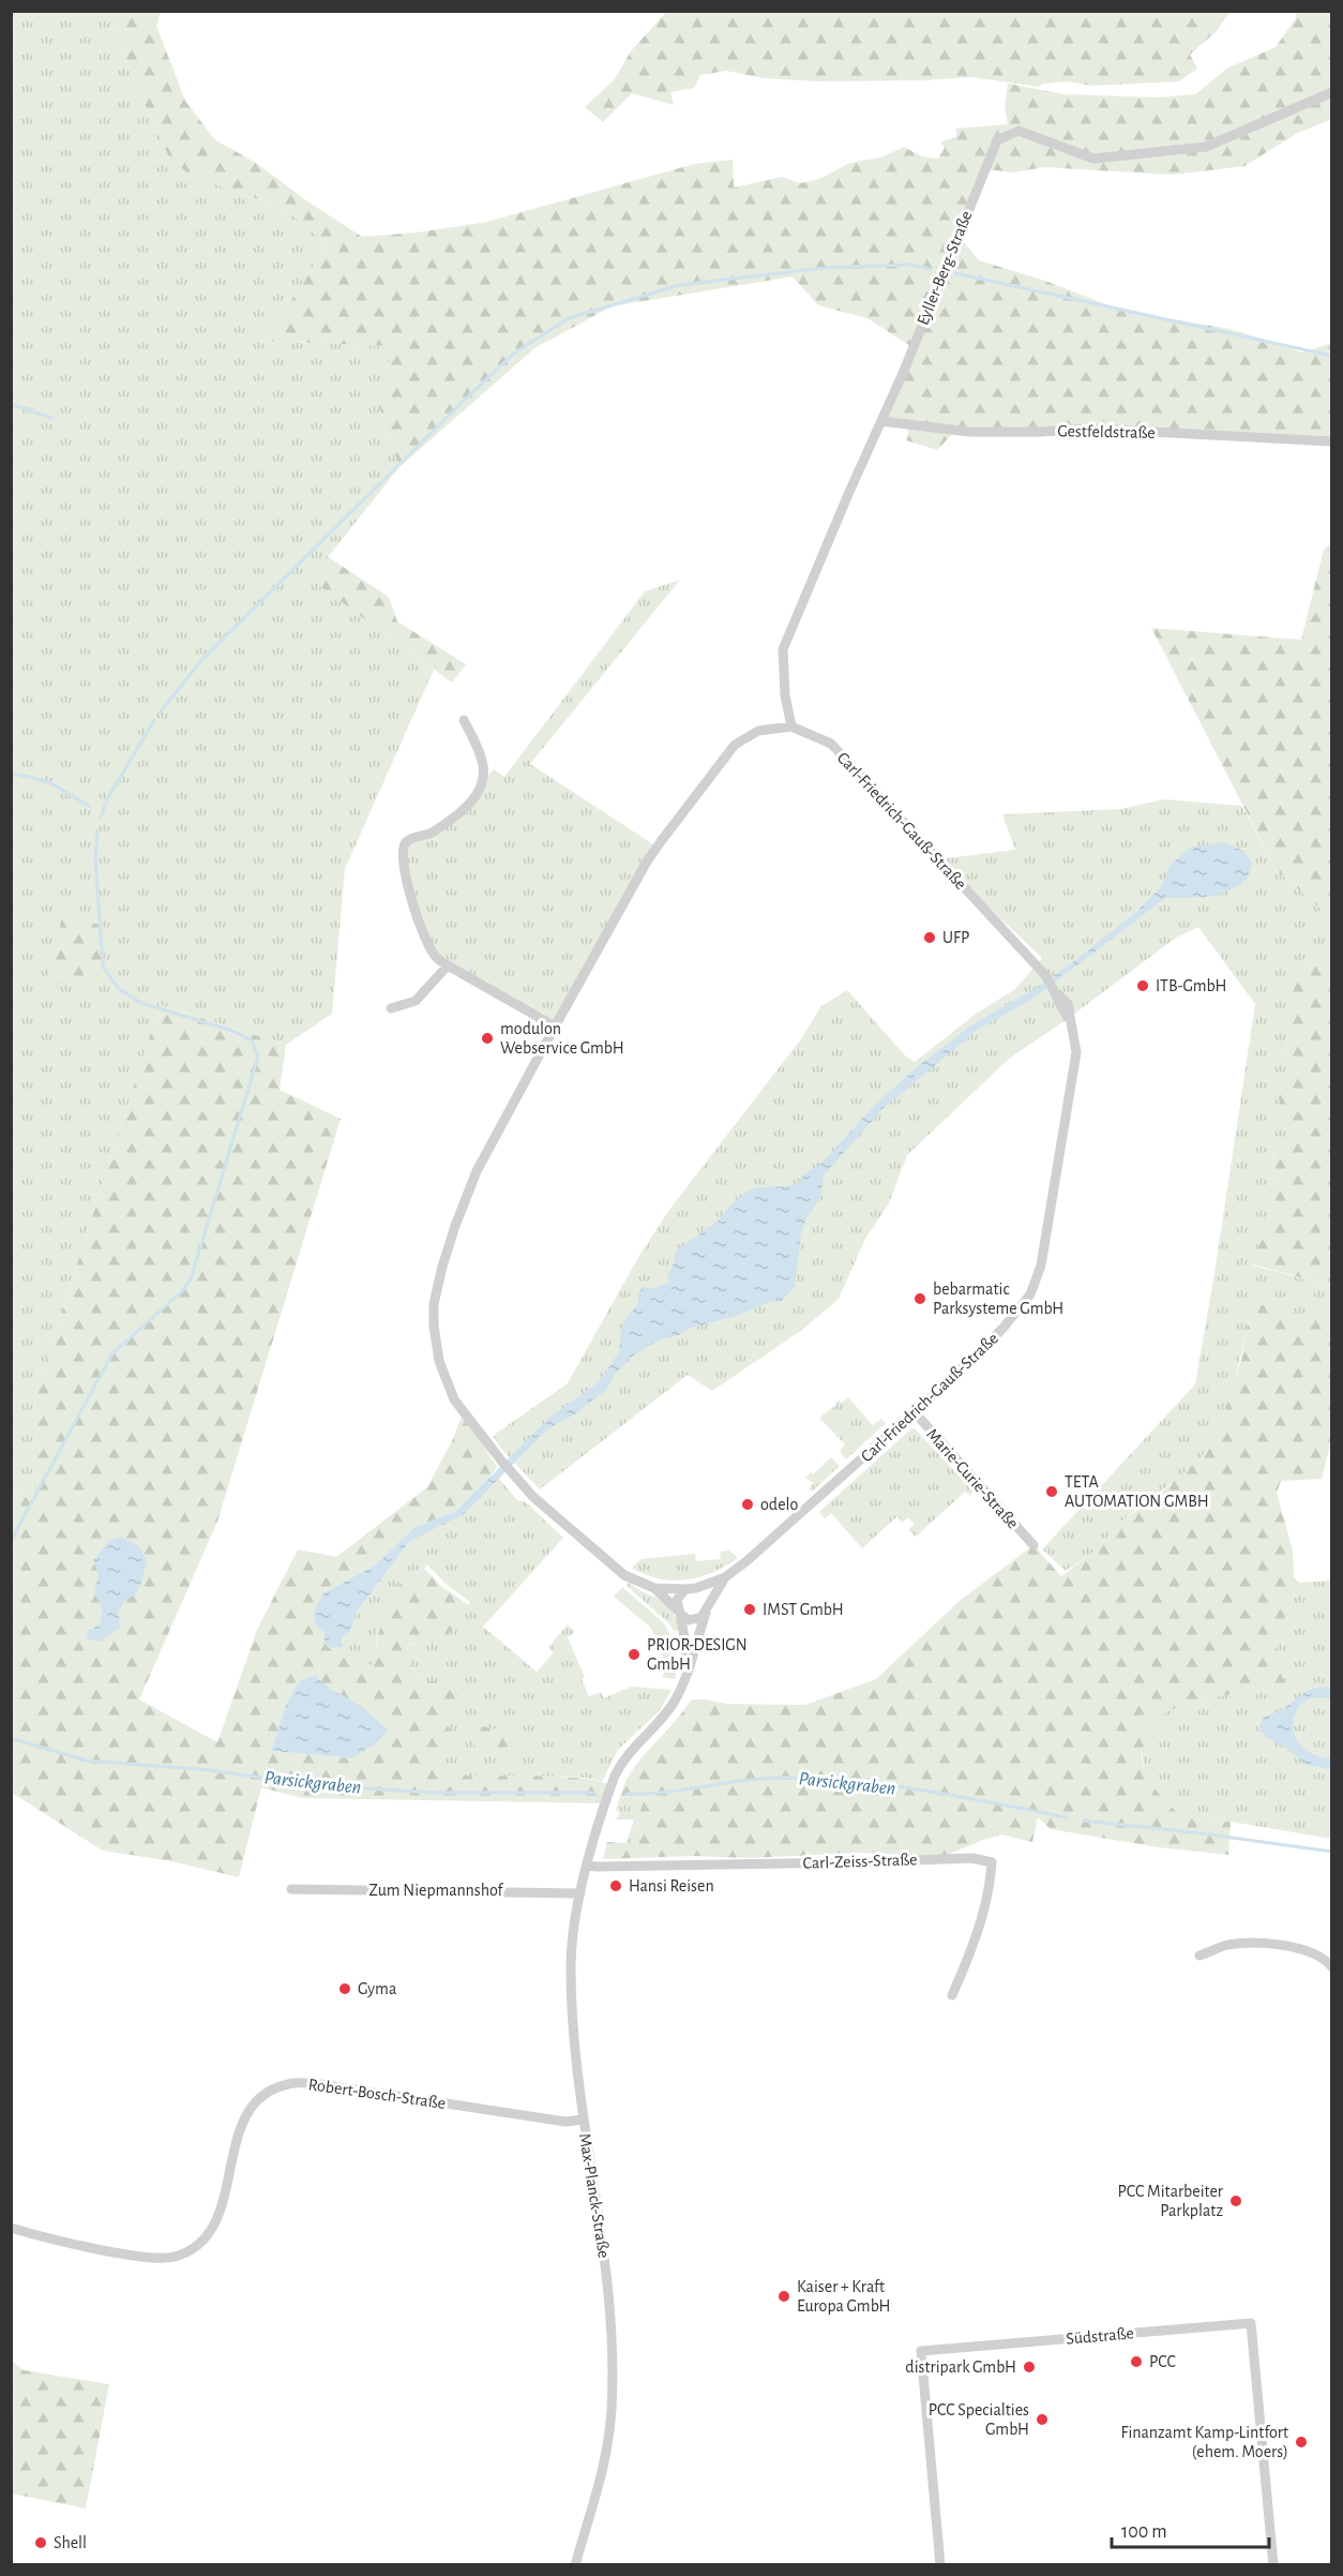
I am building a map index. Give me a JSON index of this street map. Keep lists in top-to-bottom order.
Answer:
{
  "streets": {
    "street": [
      "Eyller-Berg-Straße",
      "Gestfeldstraße",
      "Carl-Friedrich-Gauß-Straße",
      "Marie-Curie-Straße",
      "Carl-Zeiss-Straße",
      "Zum Niepmannshof",
      "Robert-Bosch-Straße",
      "Max-Planck-Straße",
      "Südstraße"
    ]
  },
  "crossings": [
    ["Eyller-Berg-Straße", "Gestfeldstraße"],
    ["Eyller-Berg-Straße", "Carl-Friedrich-Gauß-Straße"],
    ["Carl-Friedrich-Gauß-Straße", "Marie-Curie-Straße"],
    ["Carl-Friedrich-Gauß-Straße", "Max-Planck-Straße"],
    ["Carl-Zeiss-Straße", "Max-Planck-Straße"],
    ["Zum Niepmannshof", "Max-Planck-Straße"],
    ["Robert-Bosch-Straße", "Max-Planck-Straße"]
  ],
  "water": ["Parsickgraben"],
  "places": [
    "UFP",
    "ITB-GmbH",
    "modulon Webservice GmbH",
    "bebarmatic Parksysteme GmbH",
    "TETA AUTOMATION GMBH",
    "odelo",
    "IMST GmbH",
    "PRIOR-DESIGN GmbH",
    "Hansi Reisen",
    "Gyma",
    "PCC Mitarbeiter Parkplatz",
    "Kaiser + Kraft Europa GmbH",
    "PCC",
    "distripark GmbH",
    "PCC Specialties GmbH",
    "Finanzamt Kamp-Lintfort (ehem. Moers)",
    "Shell"
  ],
  "scale_bar": "100 m"
}
